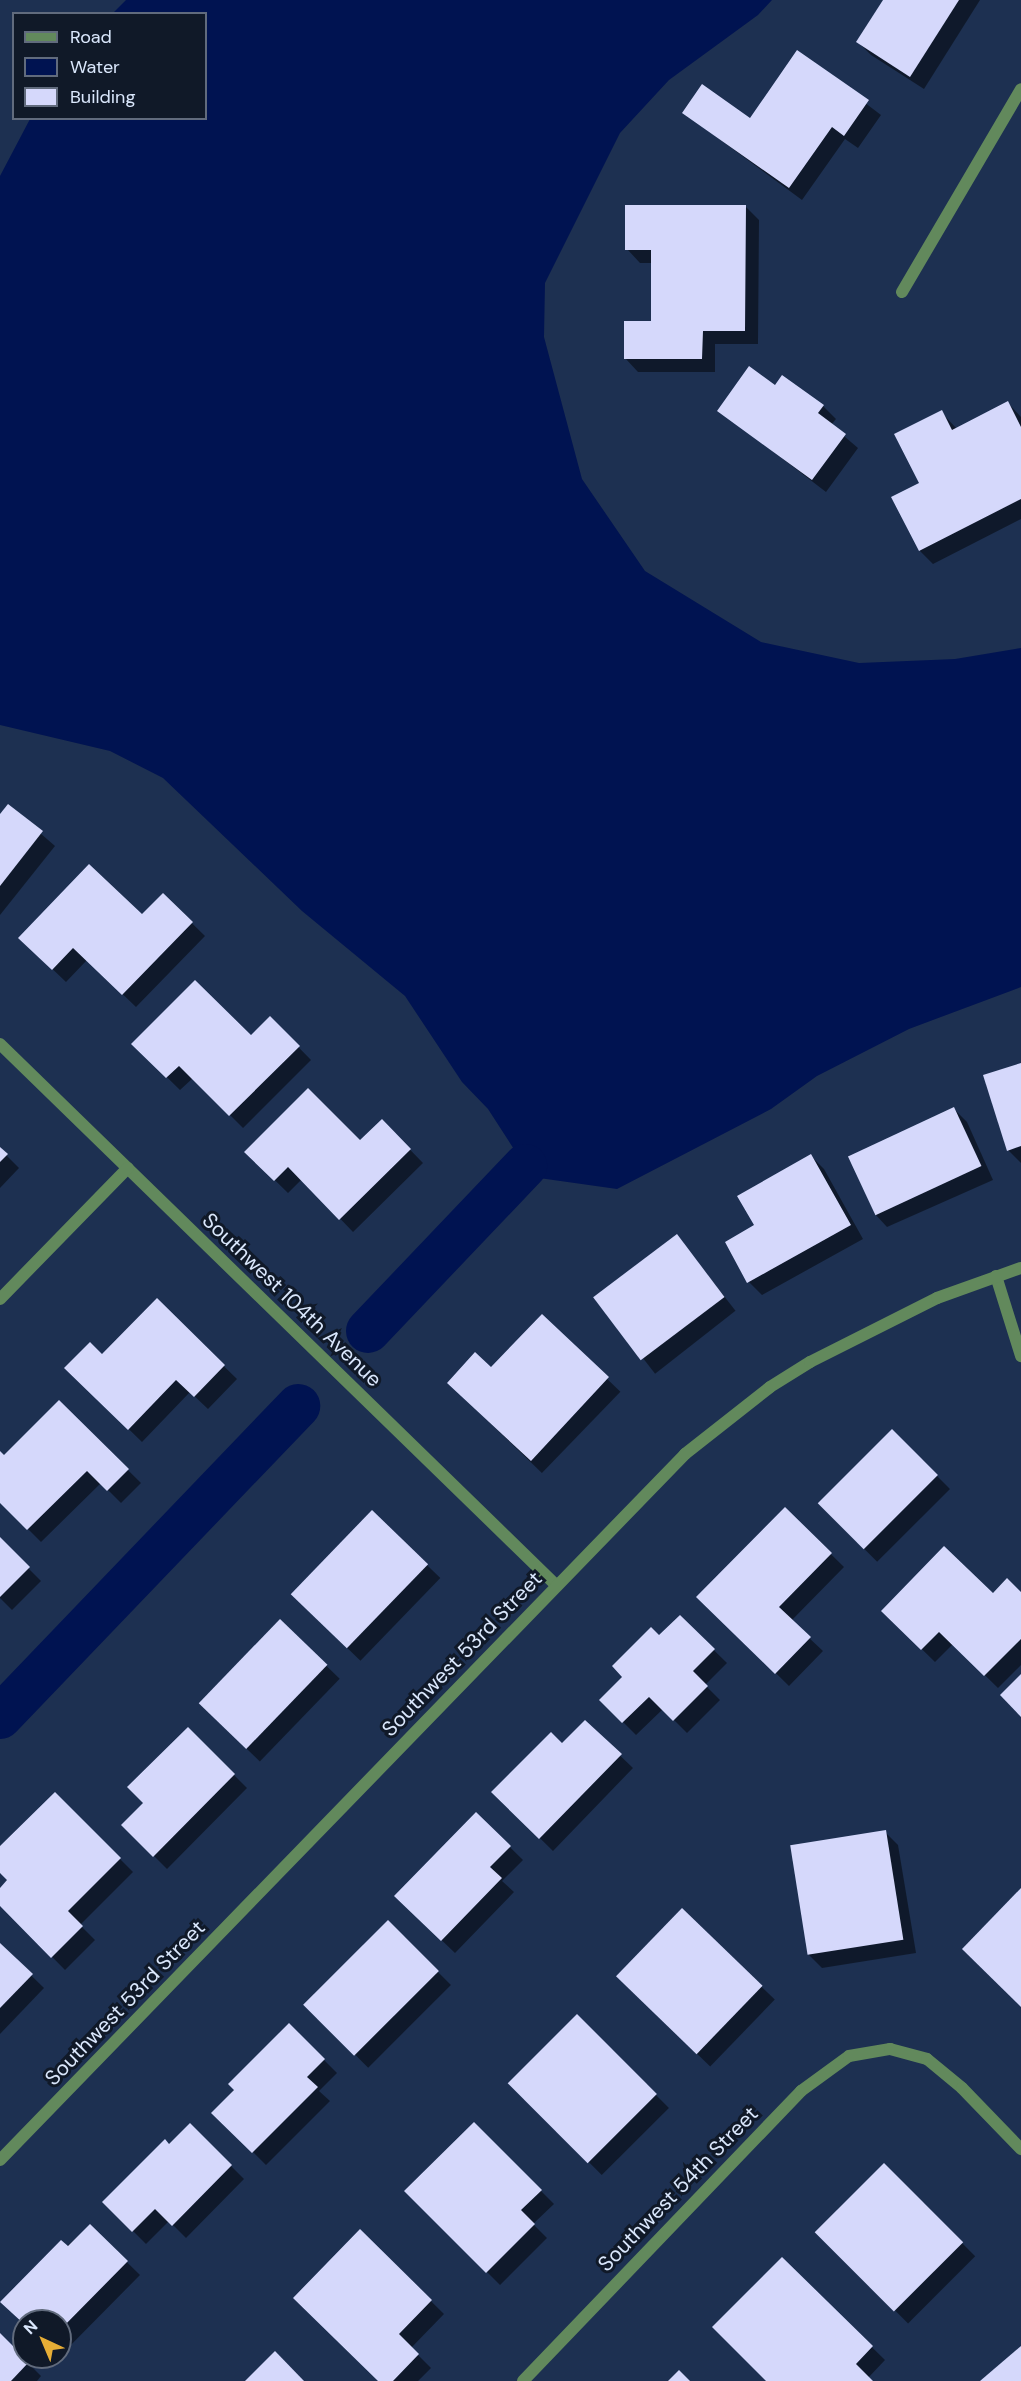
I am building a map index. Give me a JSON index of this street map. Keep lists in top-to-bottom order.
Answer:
{
  "streets": {
    "street": ["Southwest 104th Avenue", "Southwest 53rd Street", "Southwest 54th Street"]
  },
  "crossings": [
    ["Southwest 104th Avenue", "Southwest 53rd Street"]
  ],
  "legend": ["Road", "Water", "Building"],
  "north": "top left"
}
